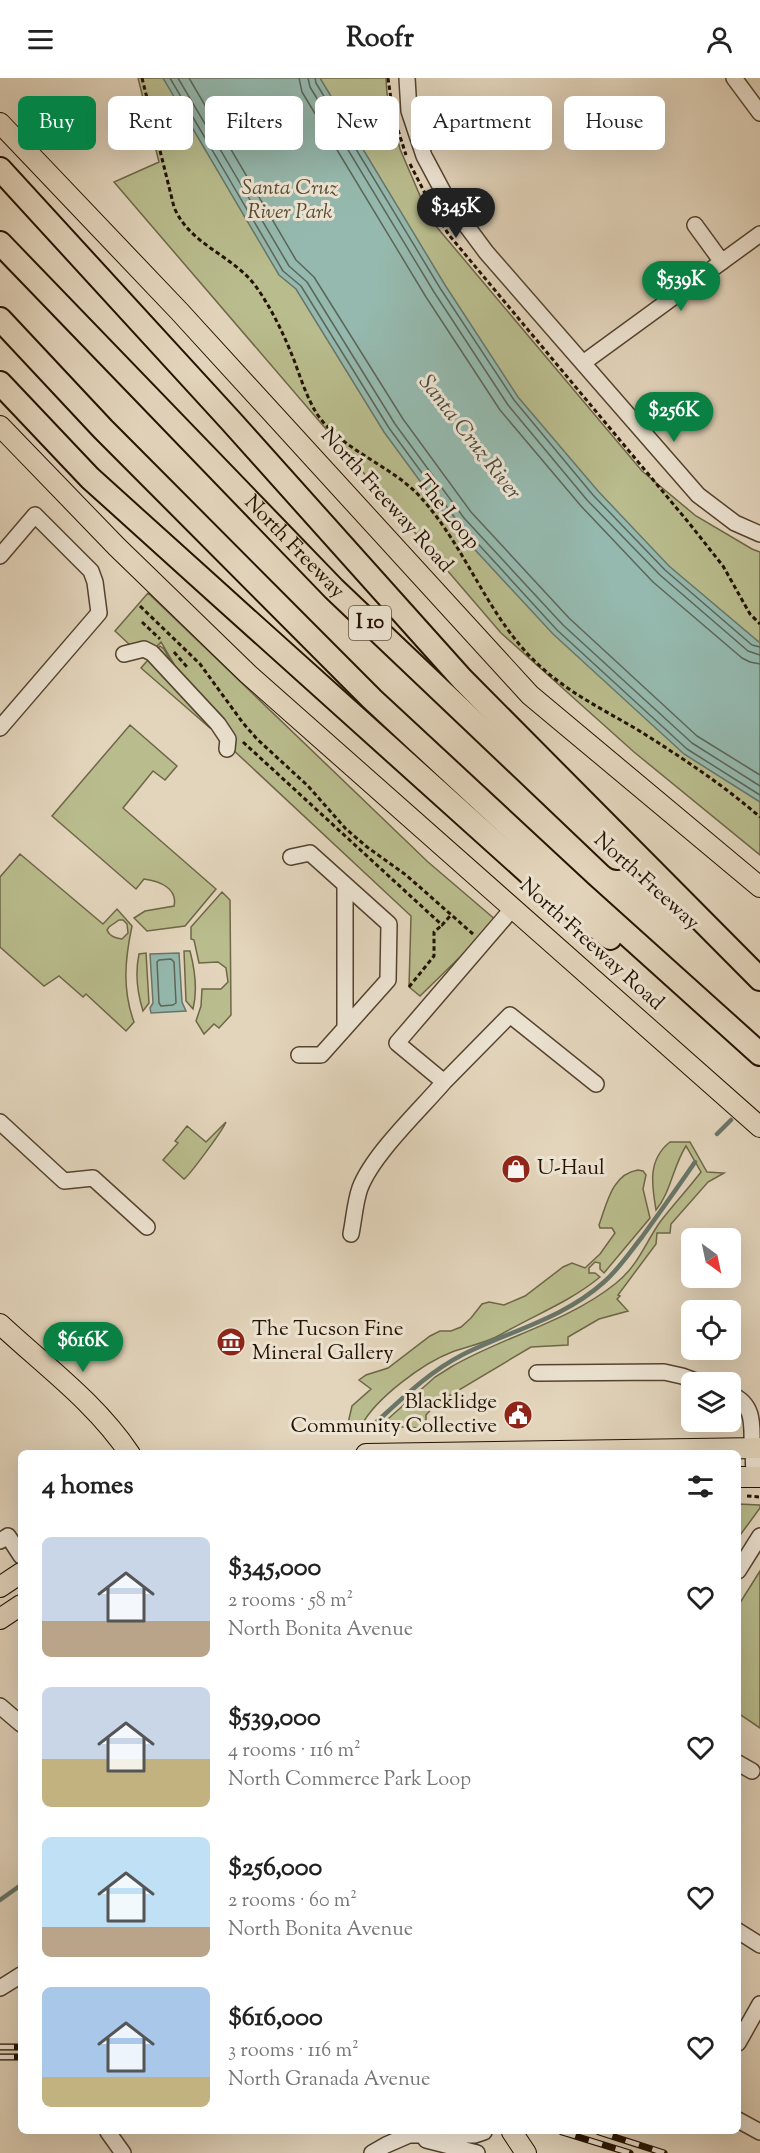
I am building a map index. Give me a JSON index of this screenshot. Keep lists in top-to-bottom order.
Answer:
{
  "streets": {
    "highway": ["North Freeway", "I 10"],
    "main road": ["North Freeway Road"],
    "path": ["The Loop"]
  },
  "water": ["Santa Cruz River"],
  "parks": ["Santa Cruz River Park"],
  "places": {
    "shop": ["U-Haul"],
    "museum": ["The Tucson Fine Mineral Gallery"],
    "public building": ["Blacklidge Community Collective"]
  },
  "north": "bottom right",
  "page": {
    "header": "Roofr",
    "chip": [
      "Buy",
      "Rent",
      "Filters",
      "New",
      "Apartment",
      "House"
    ],
    "price": [
      "$345K",
      "$539K",
      "$256K",
      "$616K"
    ],
    "heading": "4 homes",
    "list": [
      {
        "name": "$345,000",
        "note": "2 rooms · 58 m² · North Bonita Avenue"
      },
      {
        "name": "$539,000",
        "note": "4 rooms · 116 m² · North Commerce Park Loop"
      },
      {
        "name": "$256,000",
        "note": "2 rooms · 60 m² · North Bonita Avenue"
      },
      {
        "name": "$616,000",
        "note": "3 rooms · 116 m² · North Granada Avenue"
      }
    ]
  }
}
